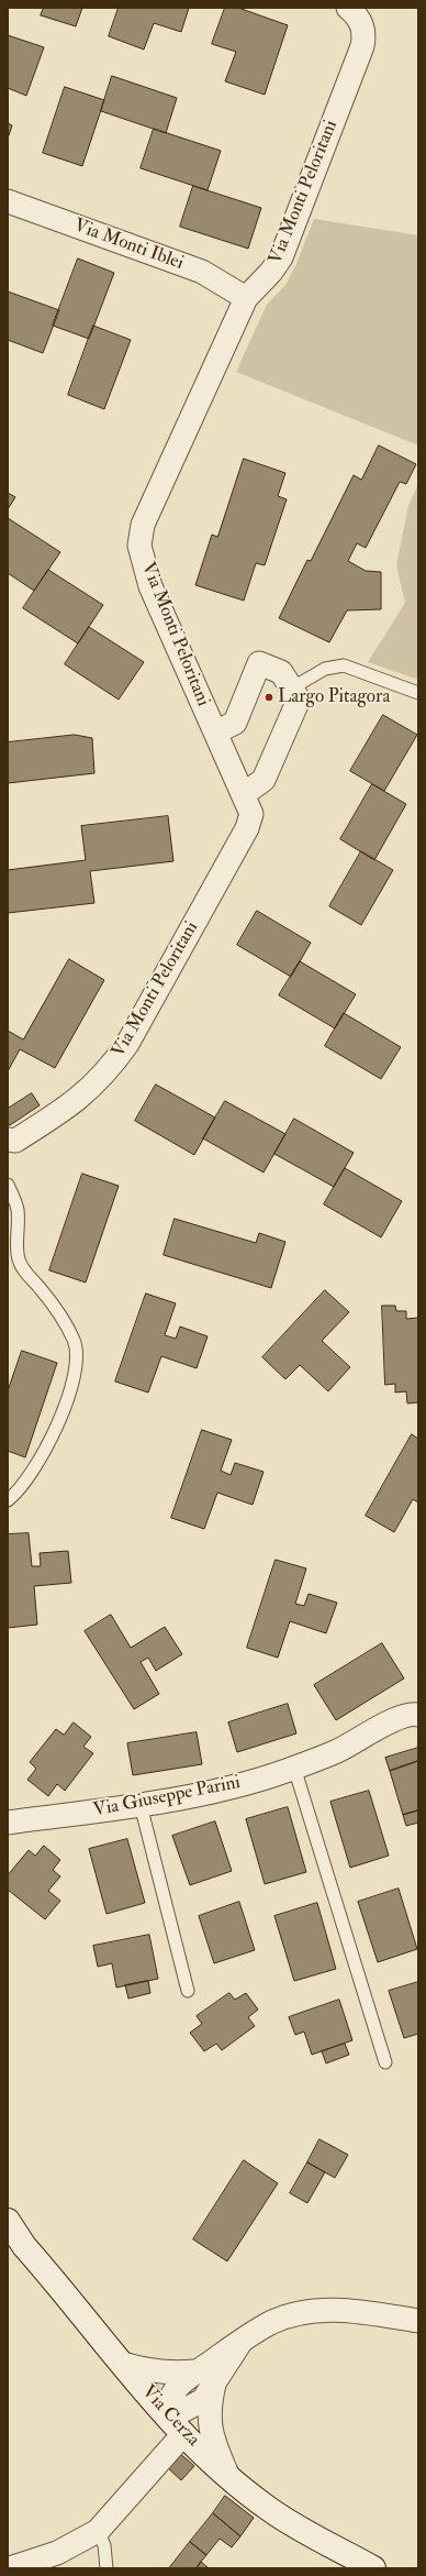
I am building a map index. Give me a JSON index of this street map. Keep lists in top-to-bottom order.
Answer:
{
  "streets": {
    "main road": ["Via Cerza"],
    "street": ["Via Monti Peloritani", "Via Monti Iblei", "Via Giuseppe Parini"]
  },
  "crossings": [
    ["Via Monti Peloritani", "Via Monti Iblei"]
  ],
  "places": ["Largo Pitagora"]
}
